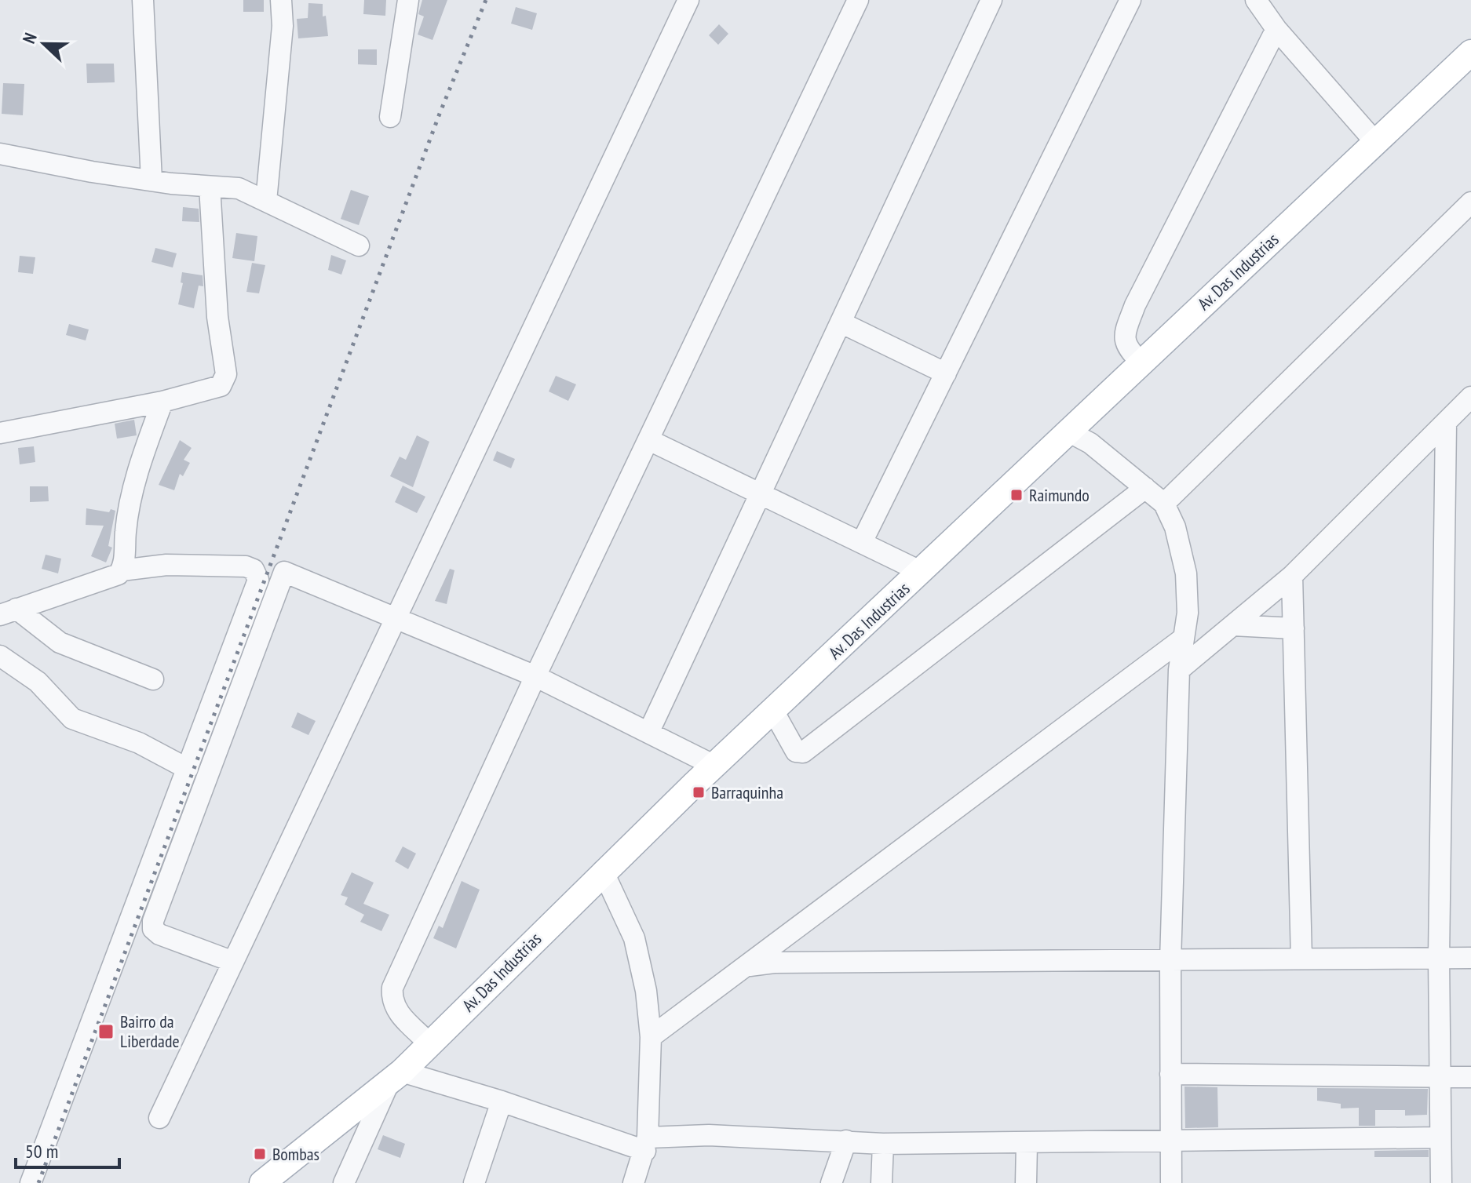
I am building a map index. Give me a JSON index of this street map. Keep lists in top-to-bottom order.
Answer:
{
  "streets": {
    "main road": ["Av. Das Industrias"]
  },
  "places": {
    "transit": [
      "Raimundo",
      "Barraquinha",
      "Bairro da Liberdade",
      "Bombas"
    ]
  },
  "scale_bar": "50 m",
  "north": "left"
}
